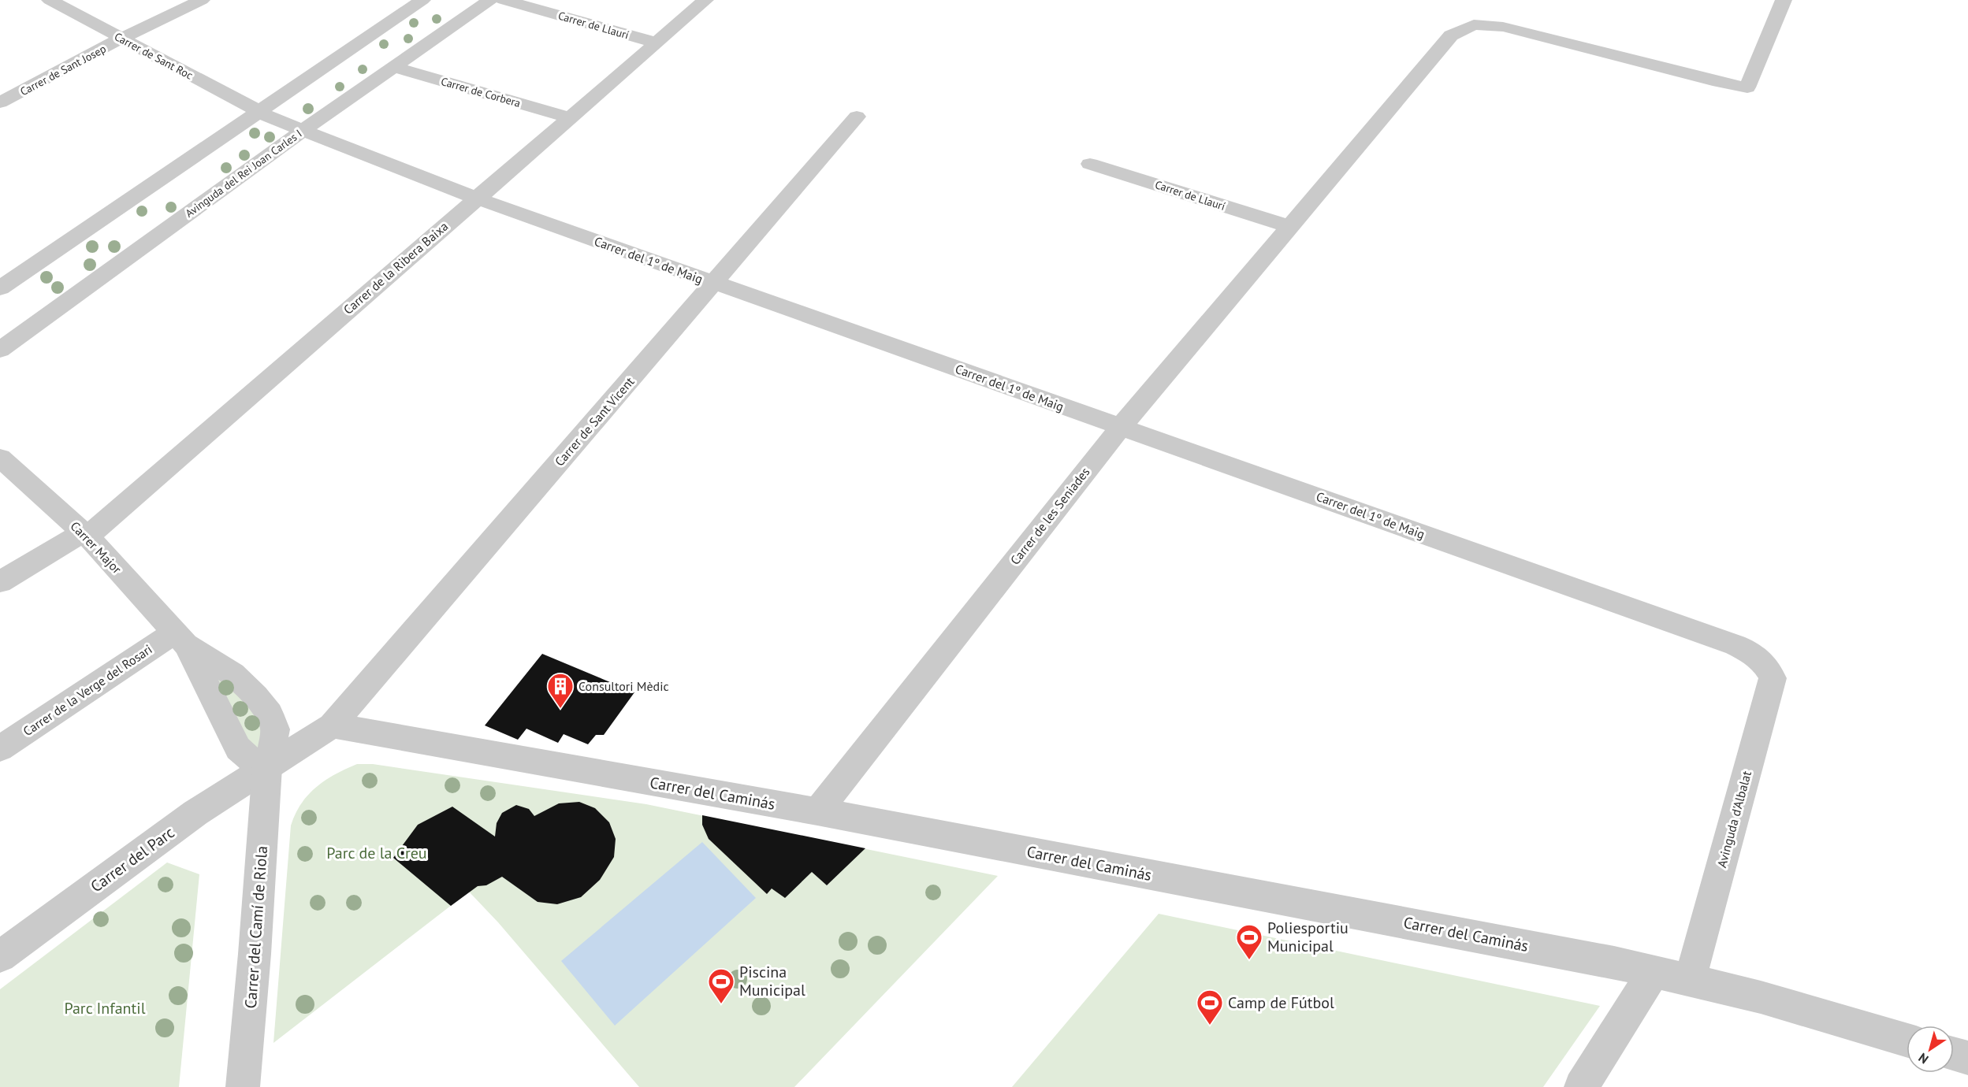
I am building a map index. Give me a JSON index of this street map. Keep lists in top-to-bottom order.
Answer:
{
  "streets": {
    "street": [
      "Carrer de Llaurí",
      "Carrer de Sant Roc",
      "Carrer de Sant Josep",
      "Carrer de Corbera",
      "Avinguda del Rei Joan Carles I",
      "Carrer del 1º de Maig",
      "Carrer de la Ribera Baixa",
      "Carrer de Sant Vicent",
      "Carrer de les Seniades",
      "Carrer Major",
      "Carrer de la Verge del Rosari",
      "Carrer del Caminás",
      "Avinguda d'Albalat",
      "Carrer del Parc",
      "Carrer del Camí de Riola"
    ]
  },
  "crossings": [
    ["Carrer de Llaurí", "Carrer de la Ribera Baixa"],
    ["Carrer de Llaurí", "Carrer de les Seniades"],
    ["Carrer de Sant Roc", "Carrer de Sant Josep"],
    ["Carrer de Sant Roc", "Carrer del 1º de Maig"],
    ["Carrer de Corbera", "Avinguda del Rei Joan Carles I"],
    ["Carrer de Corbera", "Carrer de la Ribera Baixa"],
    ["Avinguda del Rei Joan Carles I", "Carrer del 1º de Maig"],
    ["Carrer del 1º de Maig", "Carrer de la Ribera Baixa"],
    ["Carrer del 1º de Maig", "Carrer de Sant Vicent"],
    ["Carrer del 1º de Maig", "Carrer de les Seniades"],
    ["Carrer del 1º de Maig", "Avinguda d'Albalat"],
    ["Carrer de la Ribera Baixa", "Carrer Major"],
    ["Carrer de Sant Vicent", "Carrer del Caminás"],
    ["Carrer de les Seniades", "Carrer del Caminás"],
    ["Carrer Major", "Carrer de la Verge del Rosari"],
    ["Carrer Major", "Carrer del Camí de Riola"],
    ["Carrer de la Verge del Rosari", "Carrer del Camí de Riola"],
    ["Carrer del Caminás", "Avinguda d'Albalat"],
    ["Carrer del Parc", "Carrer del Camí de Riola"]
  ],
  "parks": ["Parc de la Creu", "Parc Infantil"],
  "places": {
    "building": ["Consultori Mèdic"],
    "sports": ["Poliesportiu Municipal", "Piscina Municipal", "Camp de Fútbol"]
  },
  "north": "bottom left"
}
